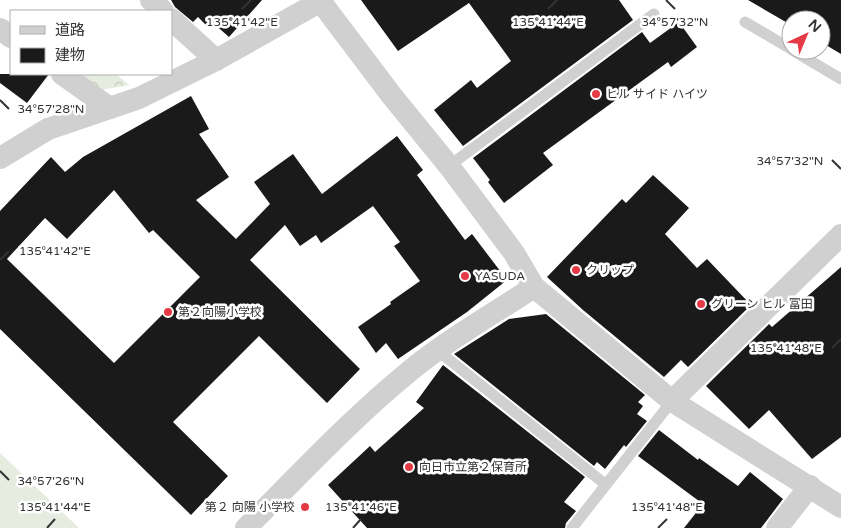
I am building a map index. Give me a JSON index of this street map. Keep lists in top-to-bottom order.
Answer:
{
  "places": [
    "ヒル サイド ハイツ",
    "クリップ",
    "YASUDA",
    "グリーン ヒル 冨田",
    "第２向陽小学校",
    "向日市立第２保育所",
    "第２ 向陽 小学校"
  ],
  "legend": ["道路", "建物"],
  "north": "top right",
  "coordinates": [
    "34°57'32\"N",
    "135°41'42\"E",
    "135°41'44\"E",
    "34°57'28\"N",
    "135°41'48\"E",
    "34°57'26\"N",
    "135°41'46\"E"
  ]
}
